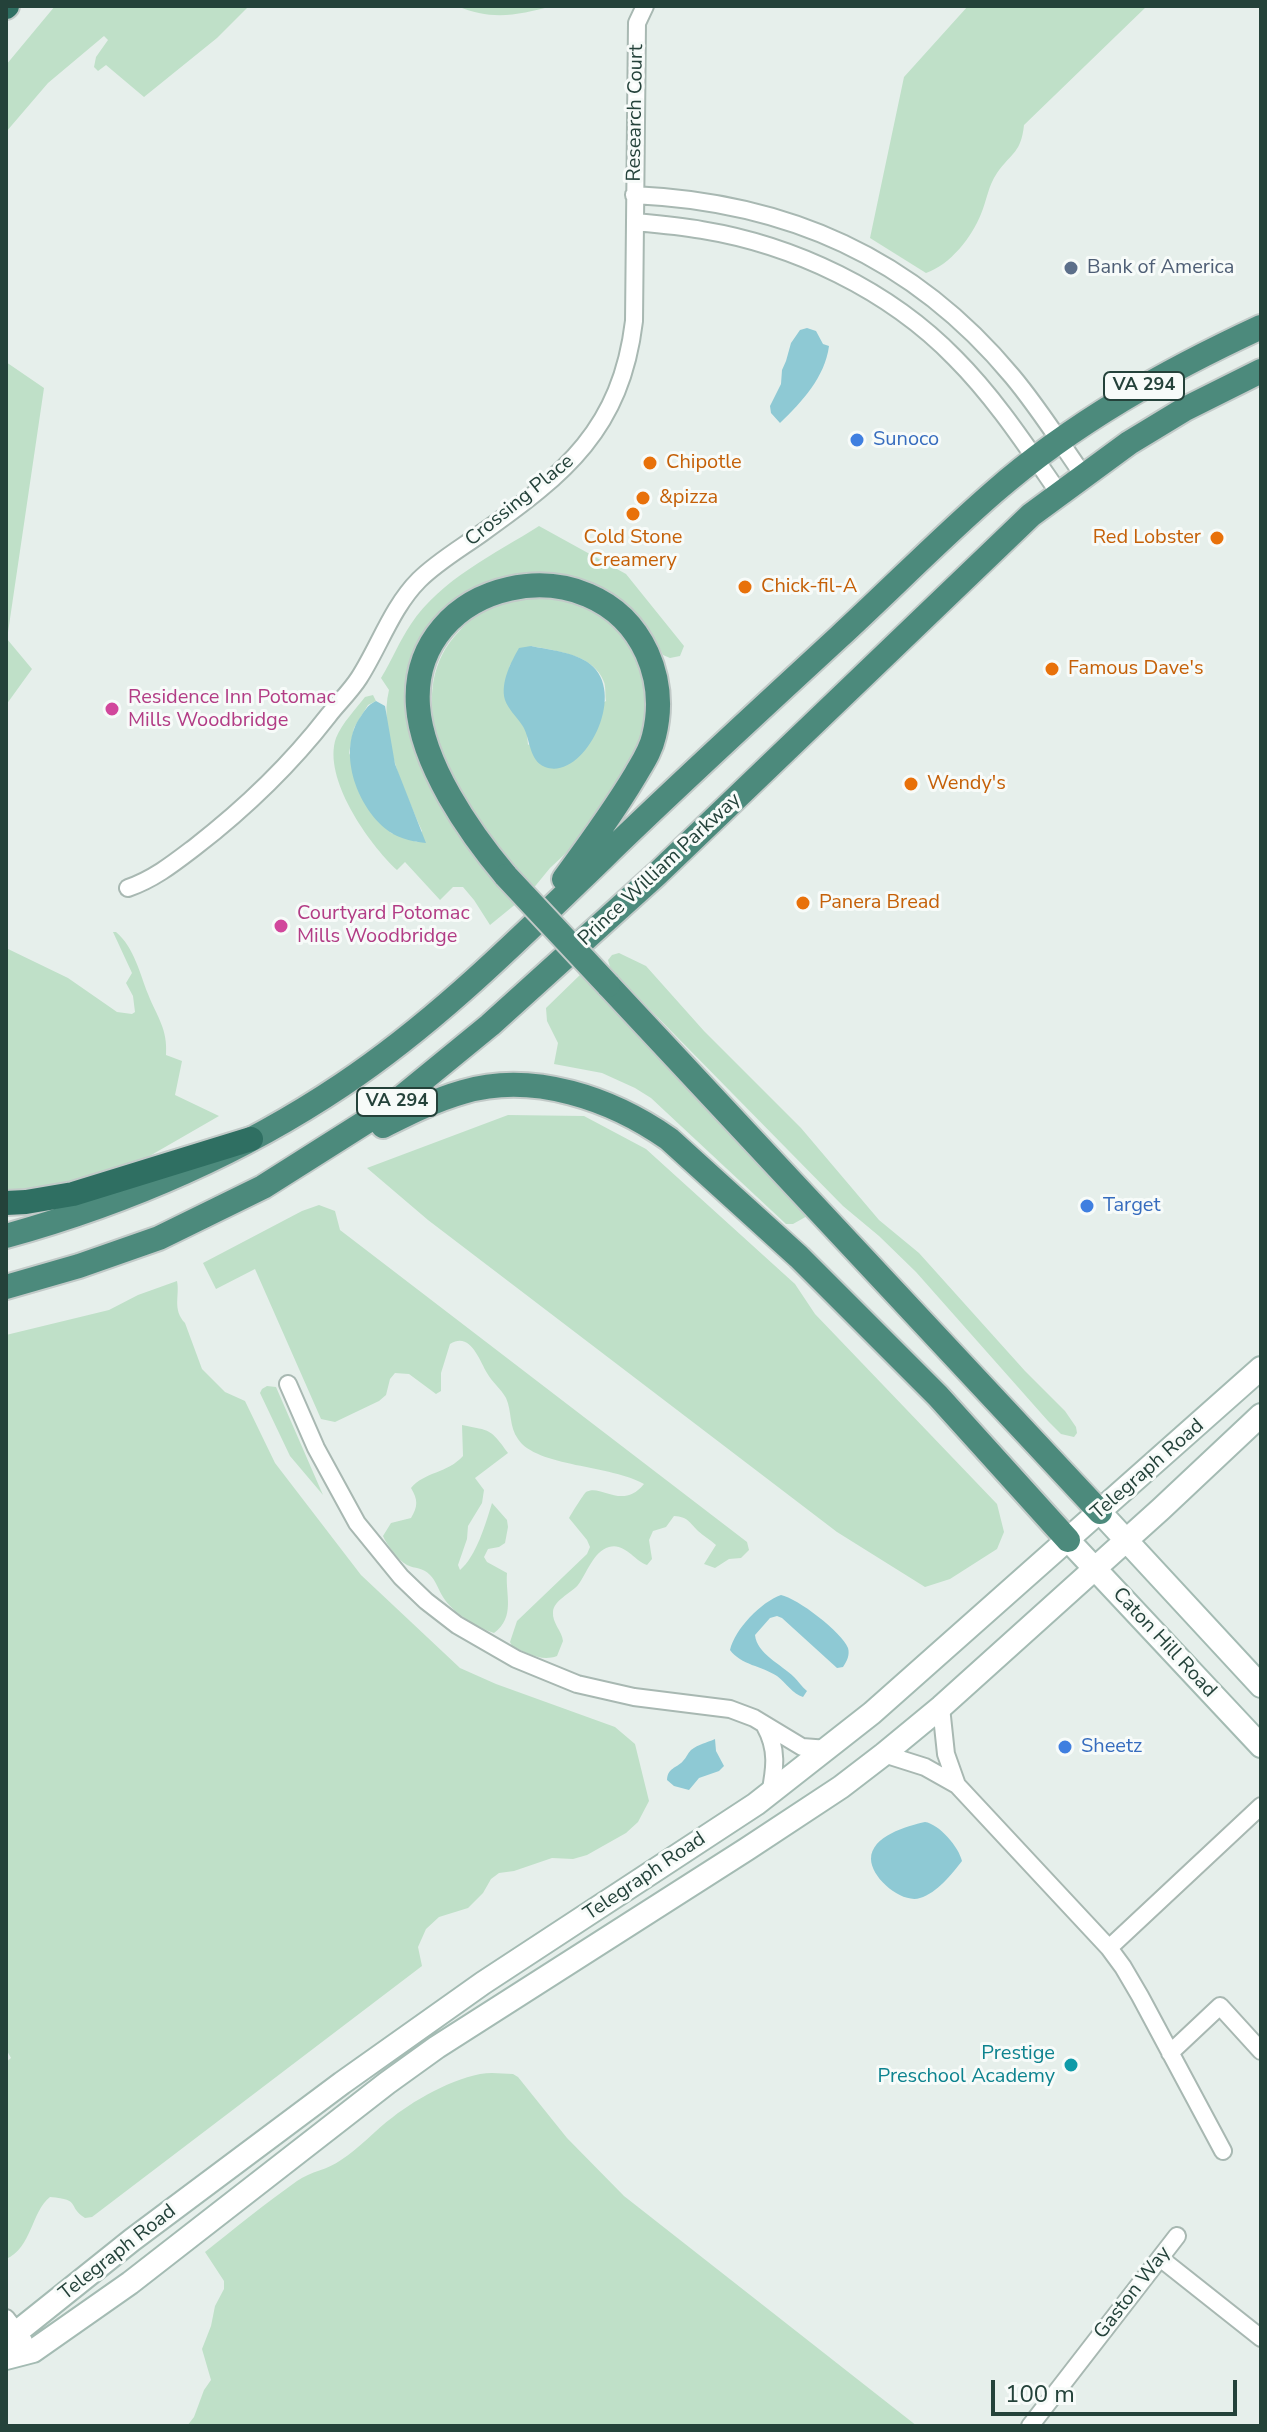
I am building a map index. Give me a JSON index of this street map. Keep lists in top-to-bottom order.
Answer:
{
  "streets": {
    "highway": ["VA 294", "Prince William Parkway"],
    "main road": ["Telegraph Road", "Caton Hill Road"],
    "street": ["Research Court", "Crossing Place", "Gaston Way"]
  },
  "crossings": [
    ["Research Court", "Crossing Place"],
    ["Telegraph Road", "Caton Hill Road"]
  ],
  "places": [
    "Bank of America",
    "Sunoco",
    "Chipotle",
    "&pizza",
    "Cold Stone Creamery",
    "Red Lobster",
    "Chick-fil-A",
    "Famous Dave's",
    "Residence Inn Potomac Mills Woodbridge",
    "Wendy's",
    "Panera Bread",
    "Courtyard Potomac Mills Woodbridge",
    "Target",
    "Sheetz",
    "Prestige Preschool Academy"
  ],
  "scale_bar": "100 m"
}
